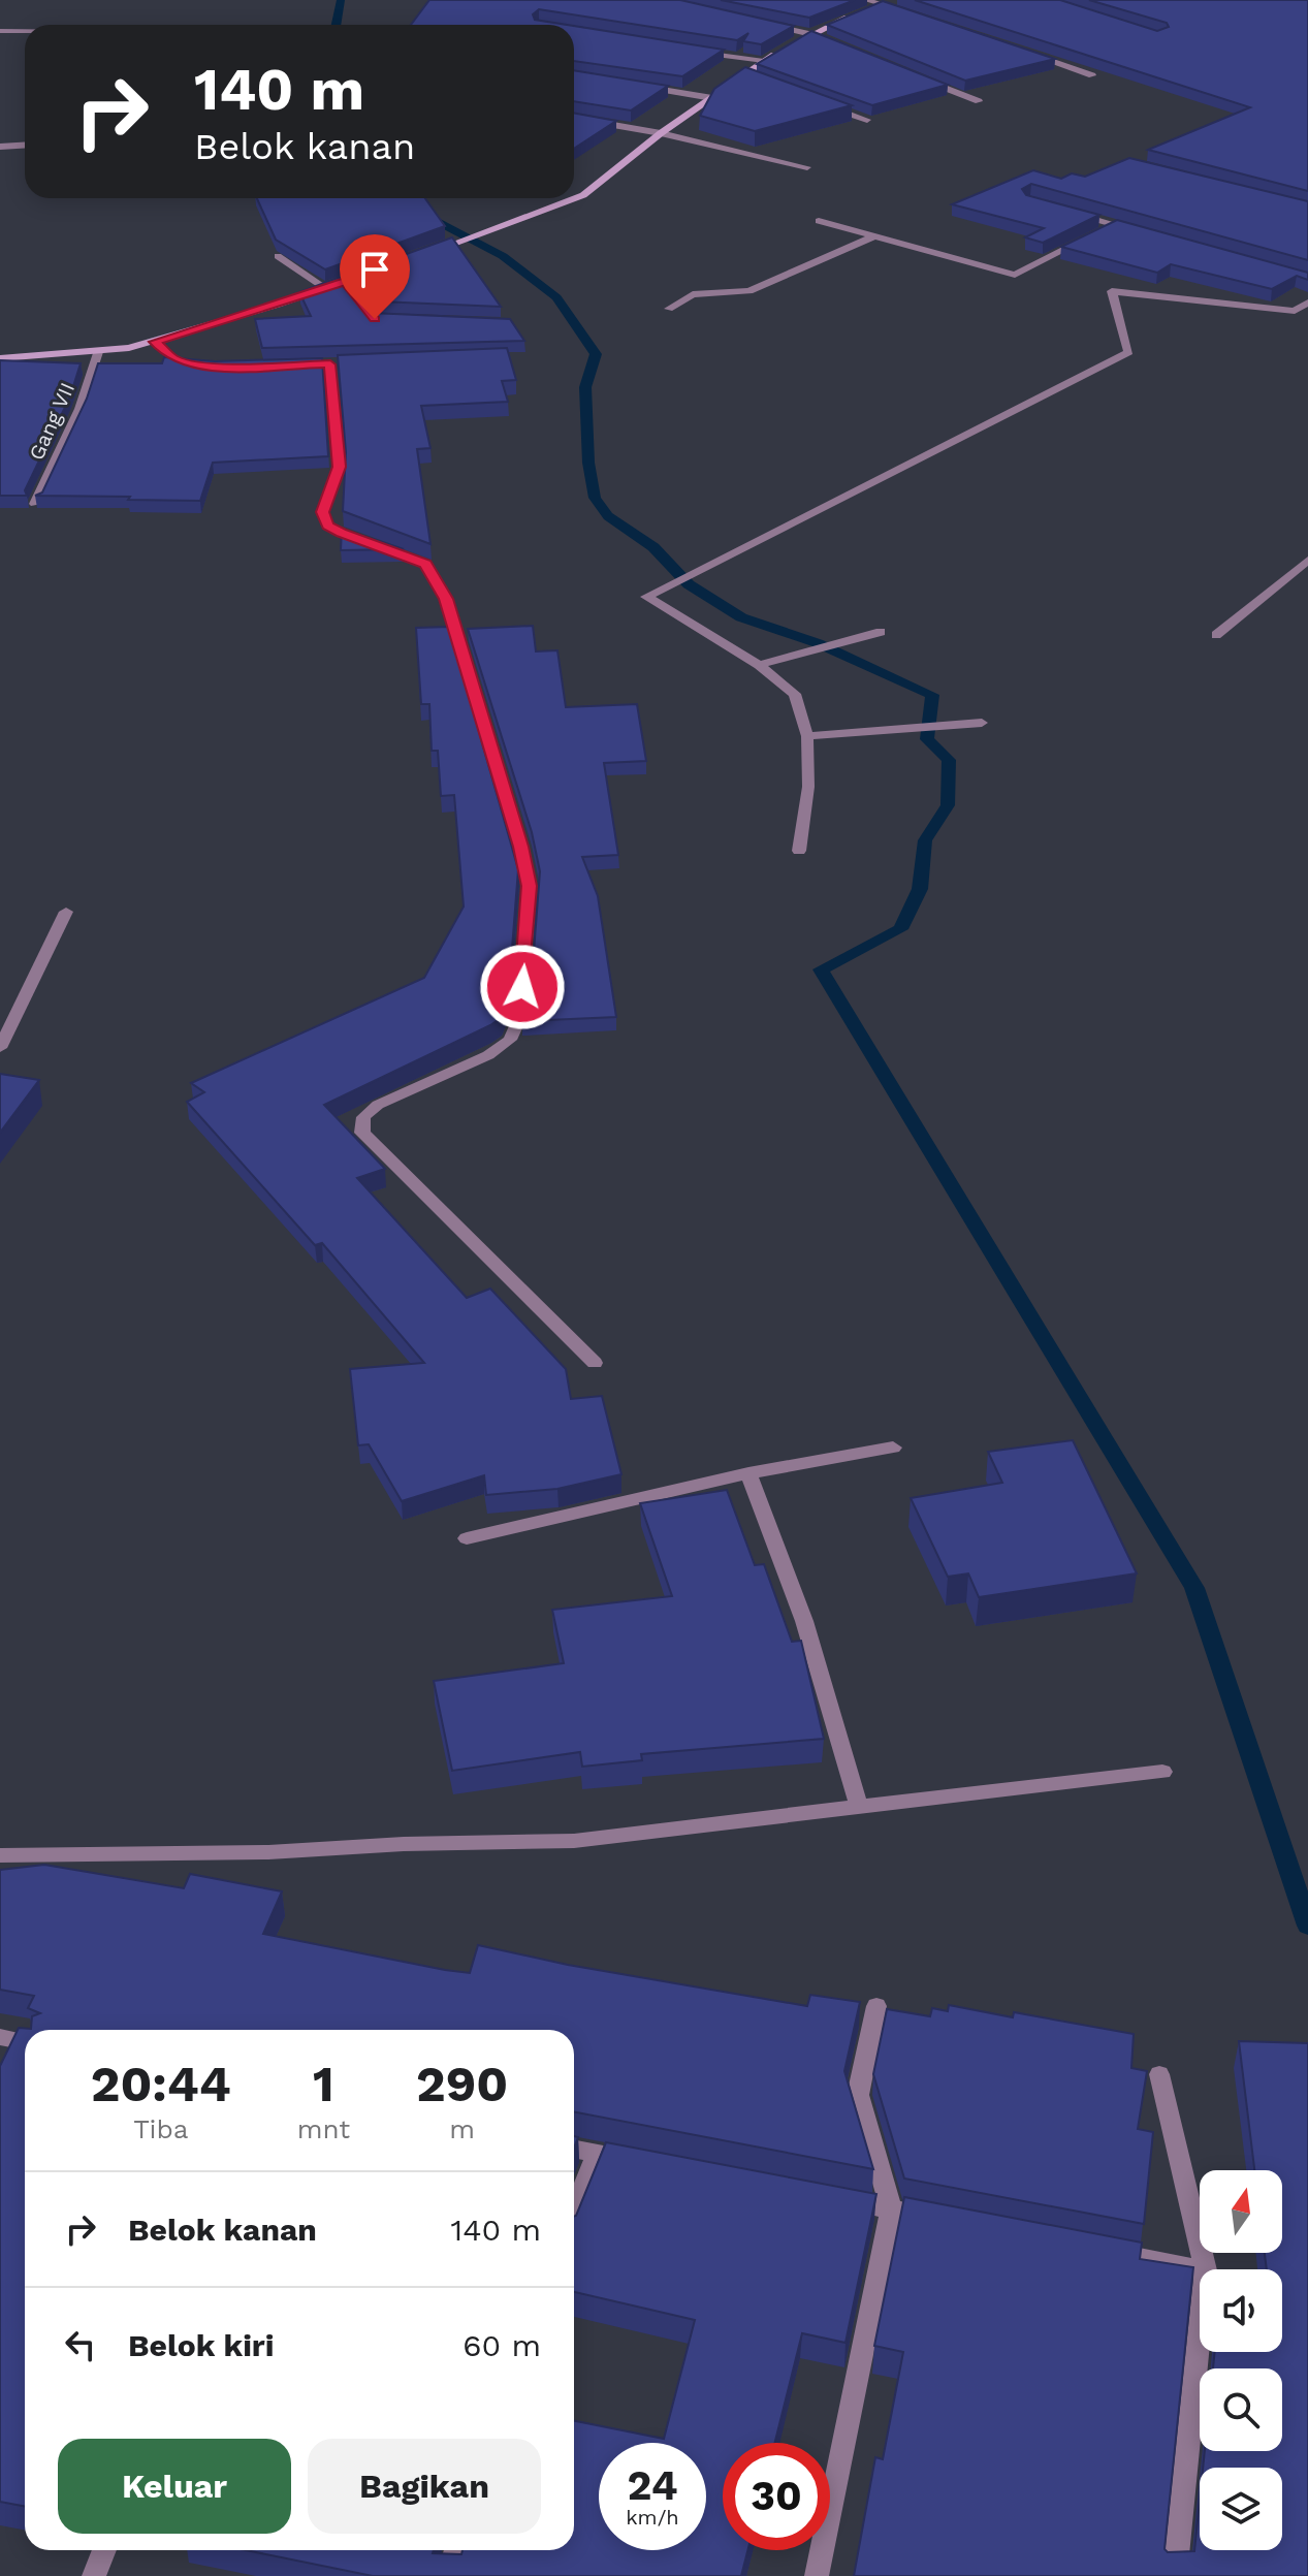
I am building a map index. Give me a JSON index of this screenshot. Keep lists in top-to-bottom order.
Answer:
{
  "streets": {
    "street": ["Gang VII"]
  },
  "north": "top",
  "page": {
    "turn": ["140 m", "Belok kanan"],
    "eta": [
      "20:44",
      "Tiba",
      "1",
      "mnt",
      "290",
      "m"
    ],
    "list": [
      {
        "name": "Belok kanan",
        "value": "140 m"
      },
      {
        "name": "Belok kiri",
        "value": "60 m"
      }
    ],
    "buttons": ["Keluar", "Bagikan"],
    "speed": "24 km/h",
    "limit": "30"
  }
}
